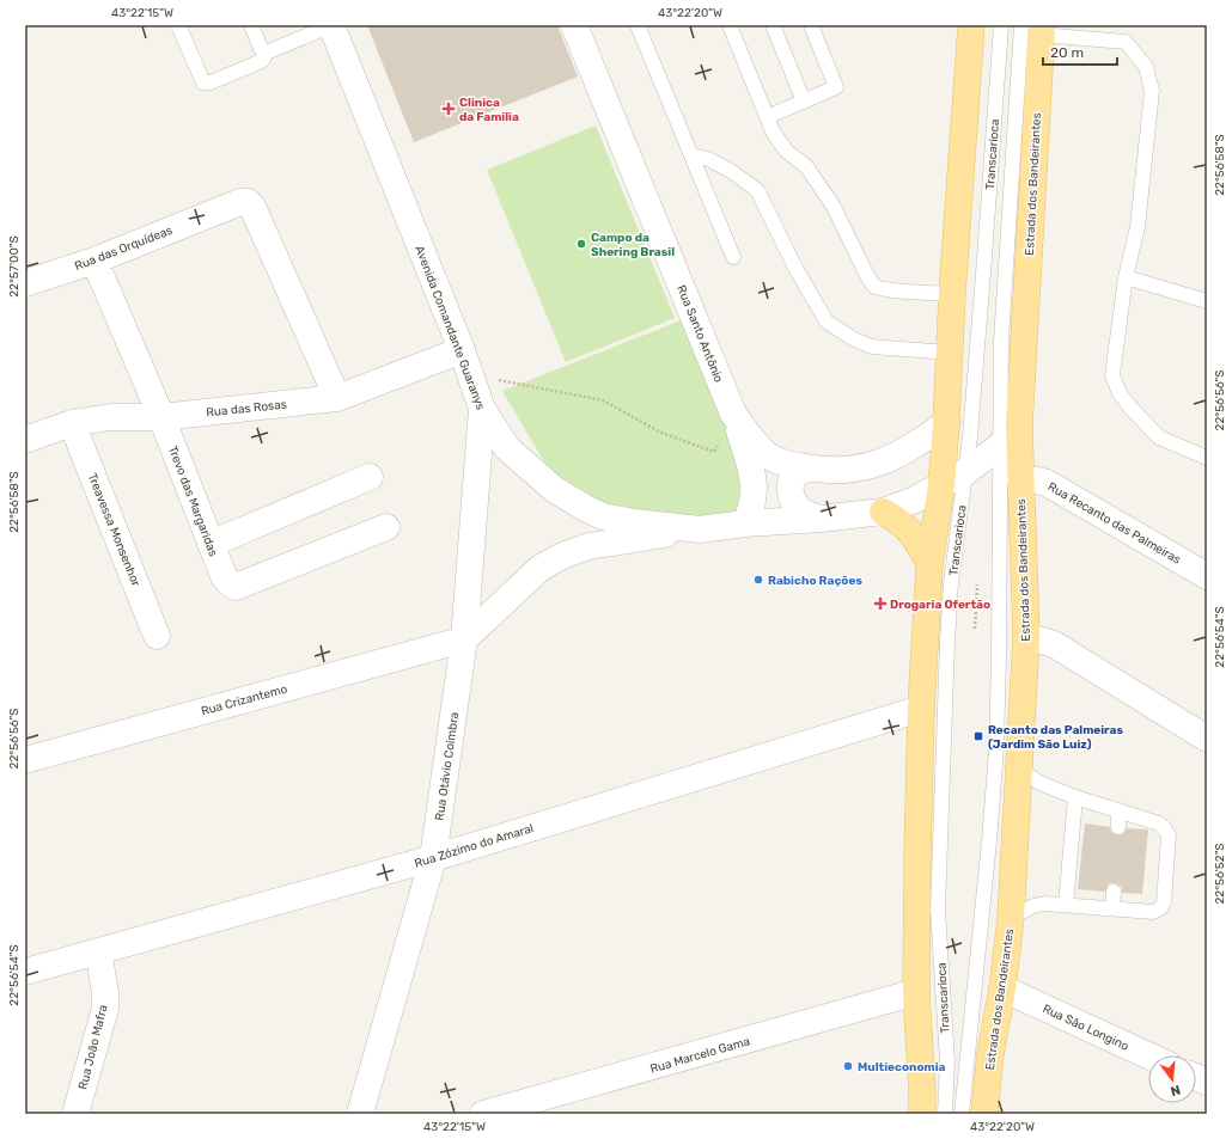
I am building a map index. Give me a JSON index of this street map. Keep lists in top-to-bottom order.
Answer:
{
  "streets": {
    "main road": ["Estrada dos Bandeirantes"],
    "street": [
      "Rua das Orquídeas",
      "Avenida Comandante Guaranys",
      "Rua Santo Antônio",
      "Rua das Rosas",
      "Trevo das Margaridas",
      "Rua Recanto das Palmeiras",
      "Treavessa Monsenhor",
      "Rua Crizantemo",
      "Rua Otávio Coimbra",
      "Rua Zózimo do Amaral",
      "Rua São Longino",
      "Rua João Mafra",
      "Rua Marcelo Gama"
    ],
    "lane": ["Transcarioca"]
  },
  "crossings": [
    ["Transcarioca", "Estrada dos Bandeirantes"],
    ["Transcarioca", "Avenida Comandante Guaranys"],
    ["Estrada dos Bandeirantes", "Avenida Comandante Guaranys"],
    ["Estrada dos Bandeirantes", "Rua Recanto das Palmeiras"],
    ["Estrada dos Bandeirantes", "Rua São Longino"],
    ["Rua das Orquídeas", "Rua das Rosas"],
    ["Rua das Orquídeas", "Trevo das Margaridas"],
    ["Avenida Comandante Guaranys", "Rua das Rosas"],
    ["Avenida Comandante Guaranys", "Rua Otávio Coimbra"],
    ["Rua das Rosas", "Trevo das Margaridas"],
    ["Rua das Rosas", "Treavessa Monsenhor"],
    ["Rua Crizantemo", "Rua Otávio Coimbra"],
    ["Rua Otávio Coimbra", "Rua Zózimo do Amaral"],
    ["Rua Zózimo do Amaral", "Rua João Mafra"]
  ],
  "places": {
    "health": ["Clinica da Familia", "Drogaria Ofertão"],
    "other": ["Campo da Shering Brasil", "Rabicho Rações", "Multieconomia"],
    "transit": ["Recanto das Palmeiras (Jardim São Luiz)"]
  },
  "scale_bar": "20 m",
  "north": "bottom",
  "coordinates": [
    "43°22'15\"W",
    "43°22'20\"W",
    "22°56'58\"S",
    "22°57'00\"S",
    "22°56'56\"S",
    "22°56'54\"S",
    "22°56'52\"S"
  ]
}
